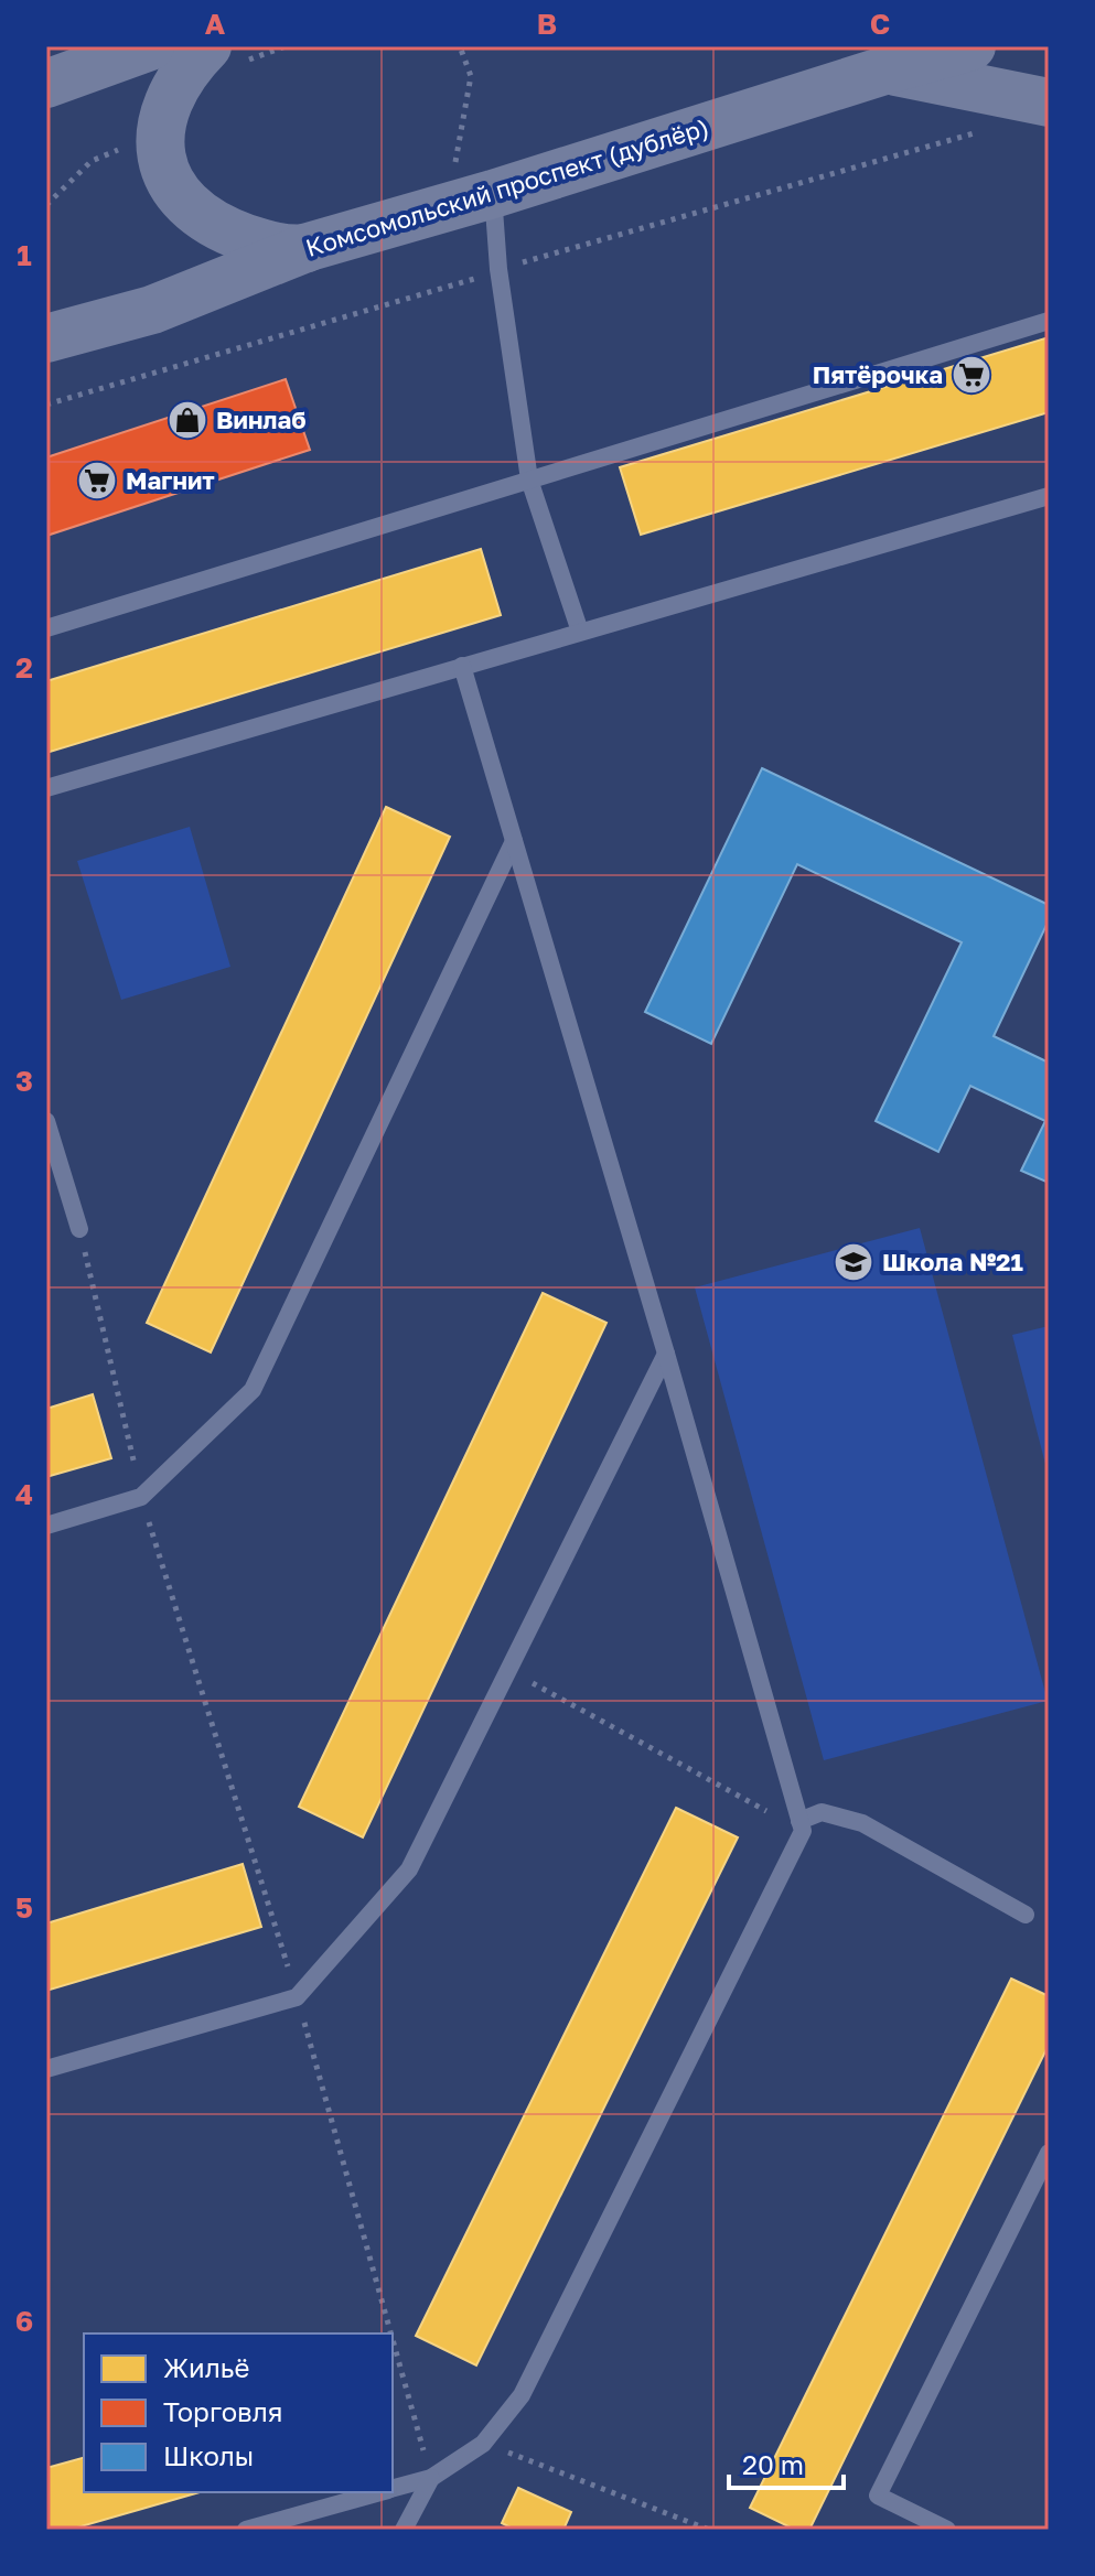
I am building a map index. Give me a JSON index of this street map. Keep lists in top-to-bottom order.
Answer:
{
  "streets": {
    "main road": ["Комсомольский проспект (дублёр)"]
  },
  "places": {
    "supermarket": ["Пятёрочка", "Магнит"],
    "shop": ["Винлаб"],
    "school or university": ["Школа №21"]
  },
  "legend": ["Жильё", "Торговля", "Школы"],
  "scale_bar": "20 m",
  "grid": {
    "columns": ["A", "B", "C"],
    "rows": [
      "1",
      "2",
      "3",
      "4",
      "5",
      "6"
    ]
  }
}
